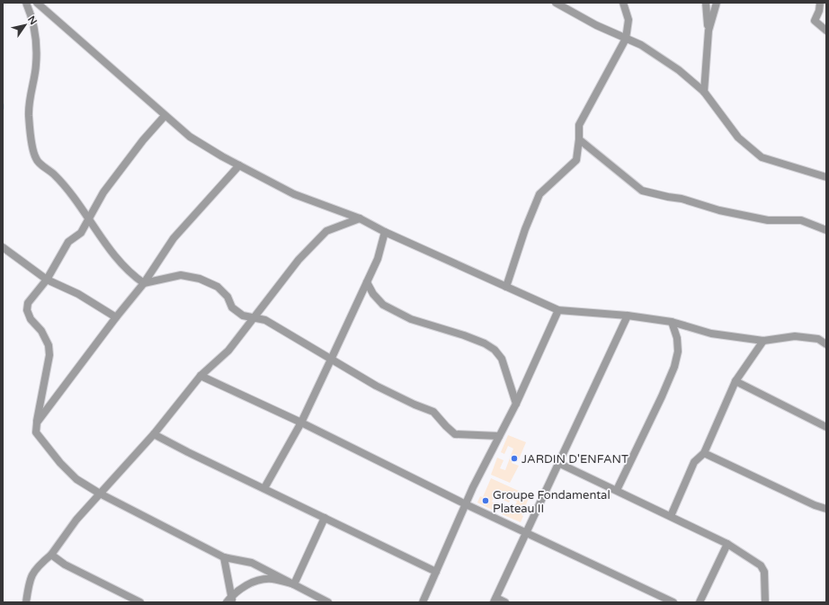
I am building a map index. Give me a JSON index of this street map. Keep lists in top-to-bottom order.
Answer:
{
  "places": ["JARDIN D'ENFANT", "Groupe Fondamental Plateau II"],
  "north": "top right"
}
